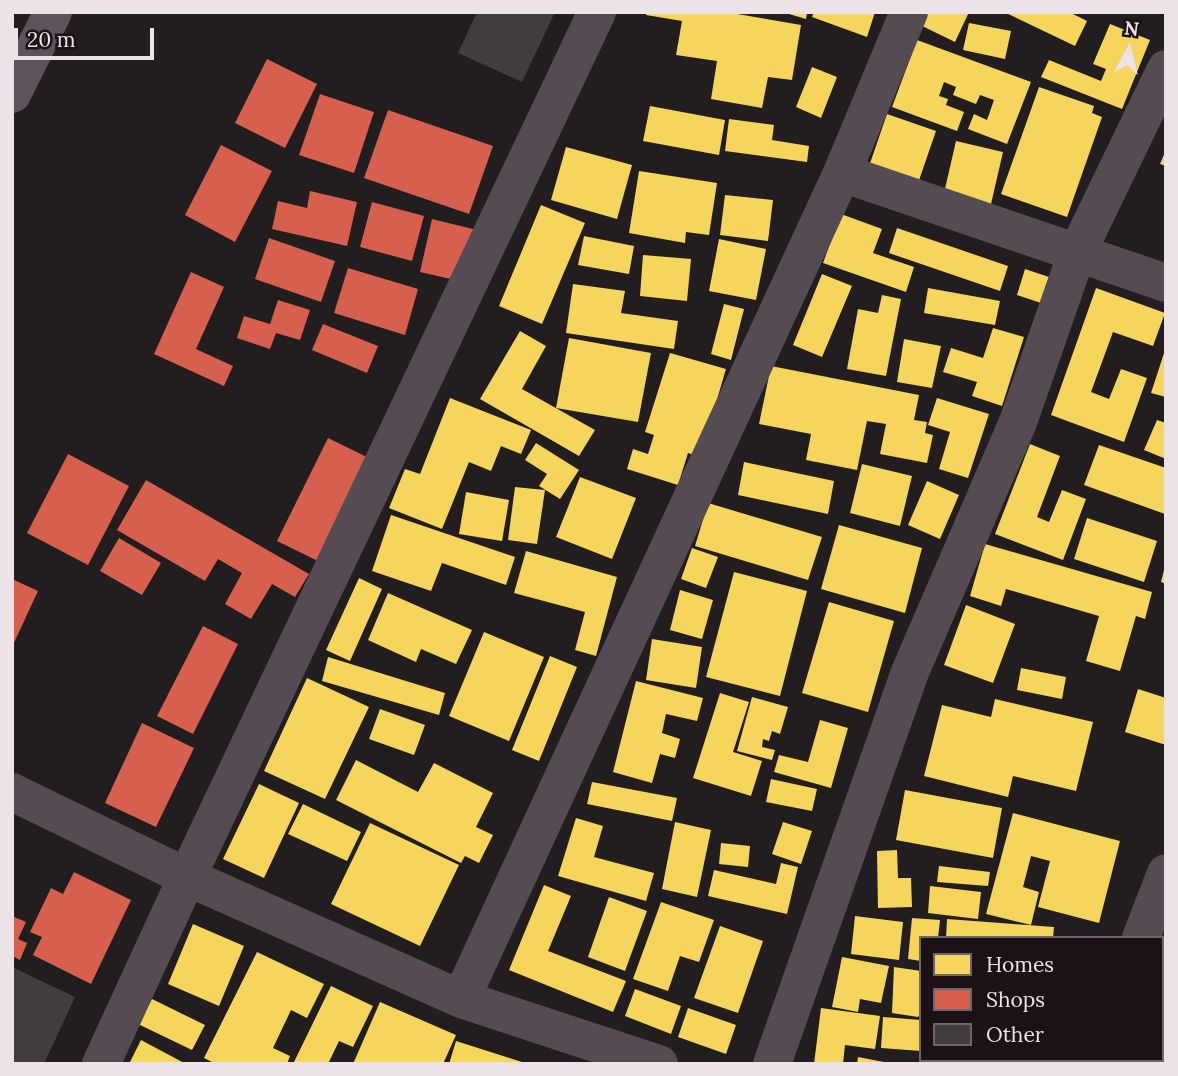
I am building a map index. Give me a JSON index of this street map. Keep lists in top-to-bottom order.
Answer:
{
  "legend": ["Homes", "Shops", "Other"],
  "scale_bar": "20 m",
  "north": "top"
}
